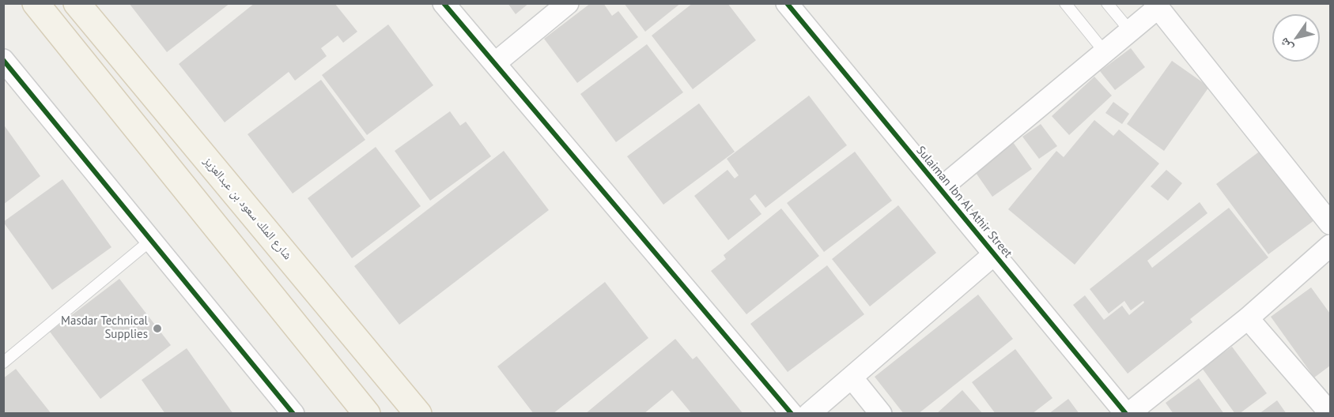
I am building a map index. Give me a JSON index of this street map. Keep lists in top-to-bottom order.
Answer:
{
  "streets": {
    "main road": ["شارع الملك سعود بن عبدالعزيز"],
    "street": ["Sulaiman Ibn Al Athir Street"]
  },
  "places": ["Masdar Technical Supplies"],
  "north": "bottom left"
}
